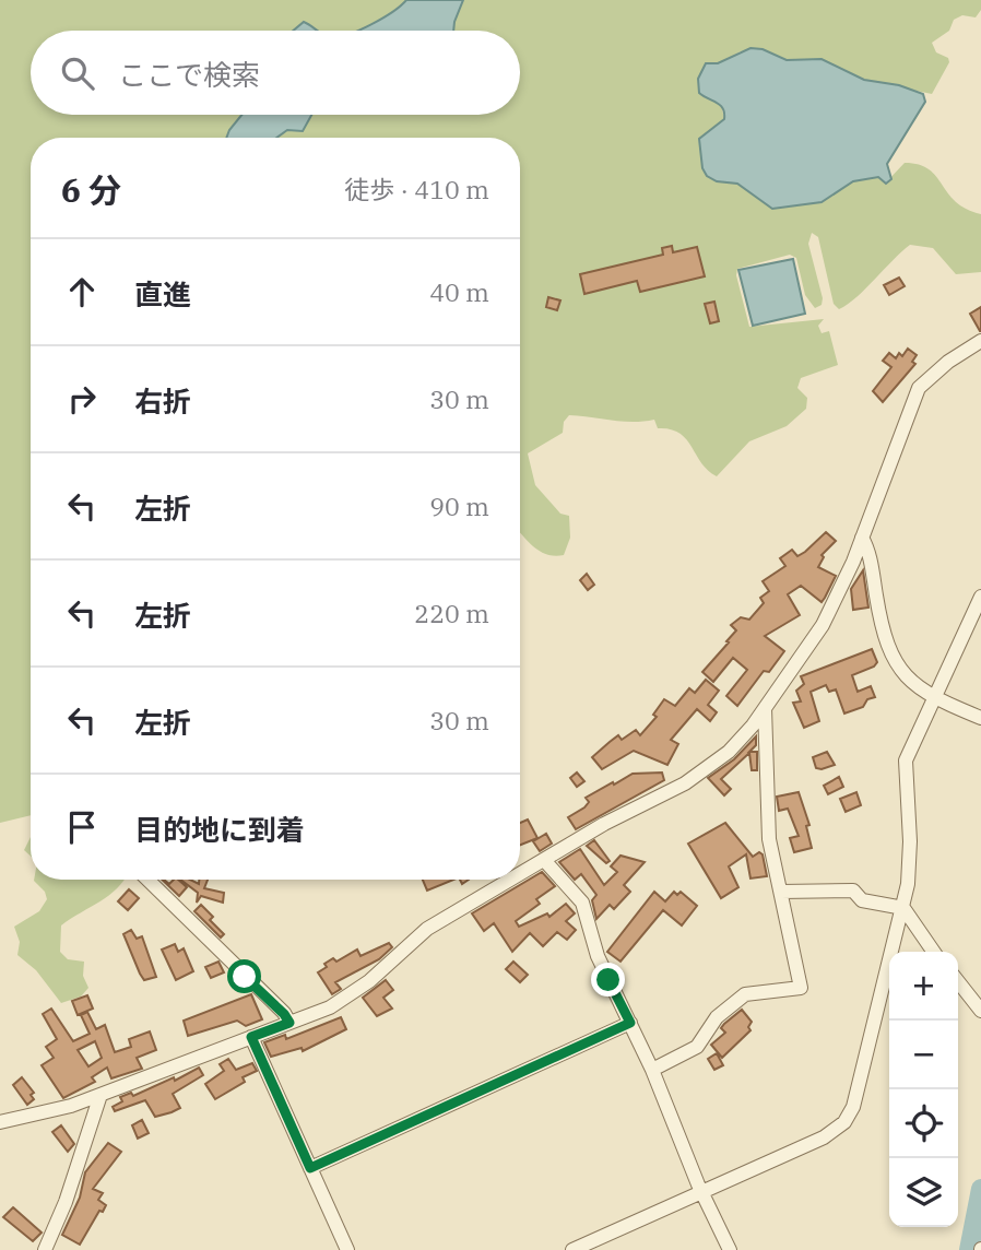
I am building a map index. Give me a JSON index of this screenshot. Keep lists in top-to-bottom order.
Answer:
{
  "page": {
    "search": "ここで検索",
    "heading": ["6 分", "徒歩 · 410 m"],
    "list": [
      ["直進", "40 m"],
      ["右折", "30 m"],
      ["左折", "90 m"],
      ["左折", "220 m"],
      ["左折", "30 m"],
      "目的地に到着"
    ],
    "map_buttons": ["+", "−"]
  }
}
